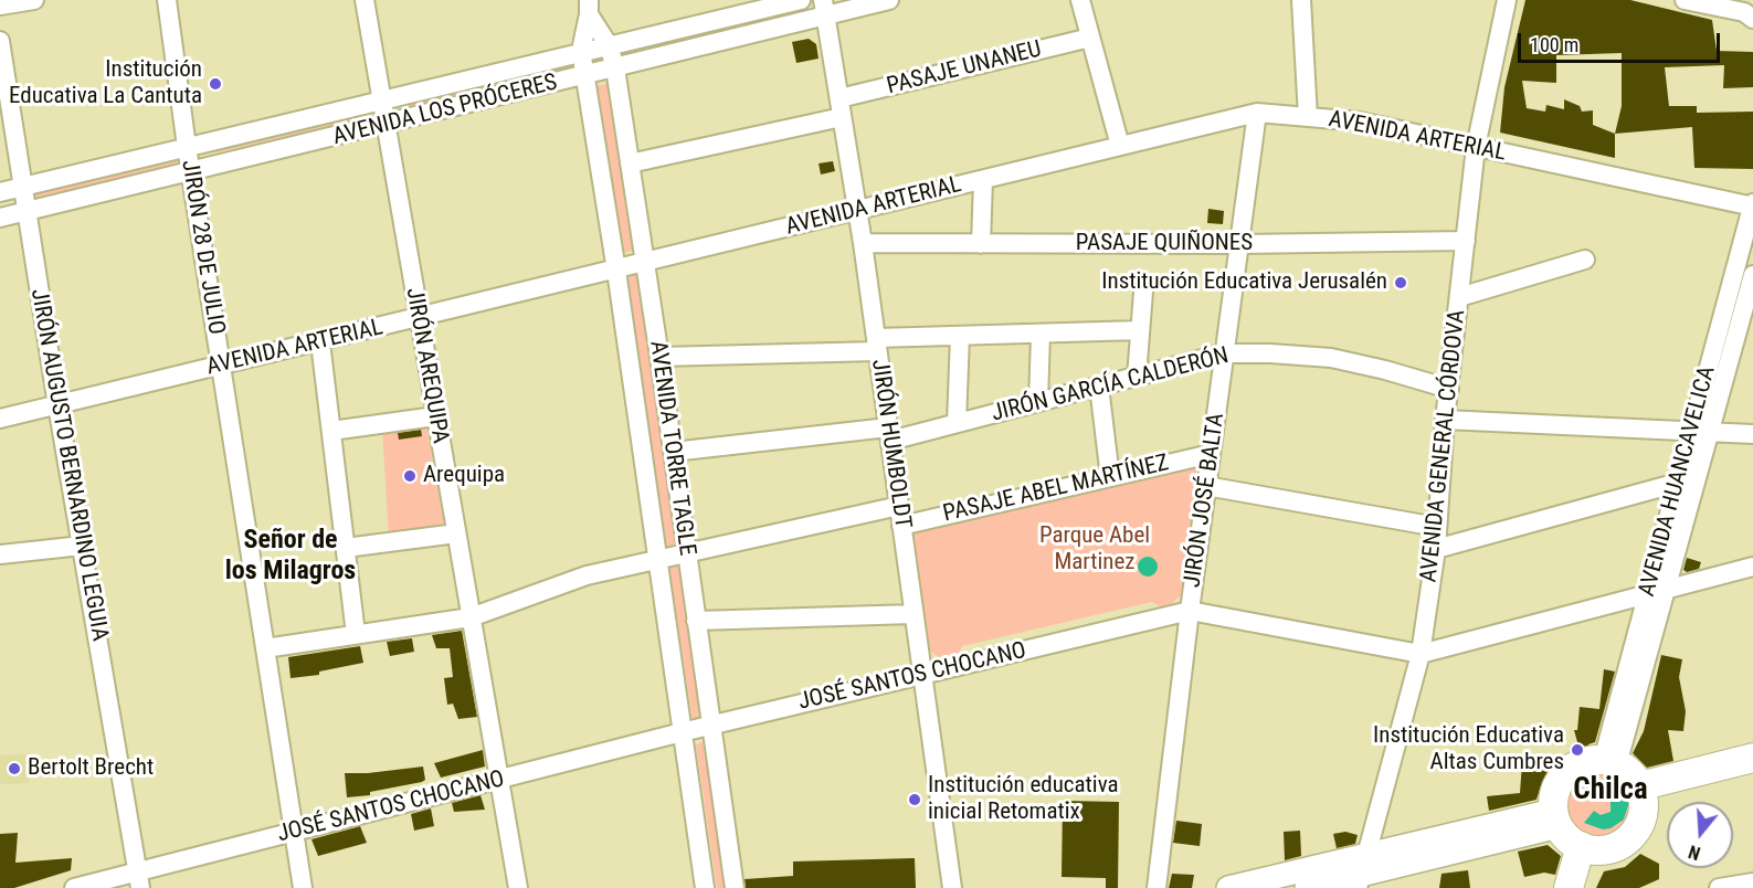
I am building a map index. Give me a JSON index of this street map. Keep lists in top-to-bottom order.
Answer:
{
  "streets": {
    "street": [
      "PASAJE UNANEU",
      "AVENIDA LOS PRÓCERES",
      "AVENIDA ARTERIAL",
      "PASAJE QUIÑONES",
      "JIRÓN 28 DE JULIO",
      "JIRÓN AREQUIPA",
      "JIRÓN GARCÍA CALDERÓN",
      "JIRÓN HUMBOLDT",
      "AVENIDA GENERAL CÓRDOVA",
      "AVENIDA TORRE TAGLE",
      "JIRÓN AUGUSTO BERNARDINO LEGUIA",
      "AVENIDA HUANCAVELICA",
      "PASAJE ABEL MARTÍNEZ",
      "JIRÓN JOSÉ BALTA",
      "JOSÉ SANTOS CHOCANO"
    ]
  },
  "crossings": [
    ["PASAJE UNANEU", "JIRÓN HUMBOLDT"],
    ["PASAJE UNANEU", "AVENIDA TORRE TAGLE"],
    ["AVENIDA LOS PRÓCERES", "JIRÓN 28 DE JULIO"],
    ["AVENIDA LOS PRÓCERES", "JIRÓN AREQUIPA"],
    ["AVENIDA LOS PRÓCERES", "JIRÓN HUMBOLDT"],
    ["AVENIDA LOS PRÓCERES", "AVENIDA TORRE TAGLE"],
    ["AVENIDA LOS PRÓCERES", "JIRÓN AUGUSTO BERNARDINO LEGUIA"],
    ["AVENIDA ARTERIAL", "JIRÓN 28 DE JULIO"],
    ["AVENIDA ARTERIAL", "JIRÓN AREQUIPA"],
    ["AVENIDA ARTERIAL", "JIRÓN HUMBOLDT"],
    ["AVENIDA ARTERIAL", "AVENIDA GENERAL CÓRDOVA"],
    ["AVENIDA ARTERIAL", "AVENIDA TORRE TAGLE"],
    ["AVENIDA ARTERIAL", "JIRÓN AUGUSTO BERNARDINO LEGUIA"],
    ["AVENIDA ARTERIAL", "AVENIDA HUANCAVELICA"],
    ["AVENIDA ARTERIAL", "JIRÓN JOSÉ BALTA"],
    ["PASAJE QUIÑONES", "JIRÓN HUMBOLDT"],
    ["PASAJE QUIÑONES", "AVENIDA GENERAL CÓRDOVA"],
    ["PASAJE QUIÑONES", "JIRÓN JOSÉ BALTA"],
    ["JIRÓN 28 DE JULIO", "JOSÉ SANTOS CHOCANO"],
    ["JIRÓN AREQUIPA", "JOSÉ SANTOS CHOCANO"],
    ["JIRÓN GARCÍA CALDERÓN", "JIRÓN HUMBOLDT"],
    ["JIRÓN GARCÍA CALDERÓN", "AVENIDA GENERAL CÓRDOVA"],
    ["JIRÓN GARCÍA CALDERÓN", "AVENIDA TORRE TAGLE"],
    ["JIRÓN GARCÍA CALDERÓN", "JIRÓN JOSÉ BALTA"],
    ["JIRÓN HUMBOLDT", "PASAJE ABEL MARTÍNEZ"],
    ["JIRÓN HUMBOLDT", "JOSÉ SANTOS CHOCANO"],
    ["AVENIDA GENERAL CÓRDOVA", "JOSÉ SANTOS CHOCANO"],
    ["AVENIDA TORRE TAGLE", "JOSÉ SANTOS CHOCANO"],
    ["JIRÓN AUGUSTO BERNARDINO LEGUIA", "JOSÉ SANTOS CHOCANO"],
    ["AVENIDA HUANCAVELICA", "JOSÉ SANTOS CHOCANO"],
    ["PASAJE ABEL MARTÍNEZ", "JIRÓN JOSÉ BALTA"],
    ["JIRÓN JOSÉ BALTA", "JOSÉ SANTOS CHOCANO"]
  ],
  "districts": ["Señor de los Milagros", "Chilca"],
  "parks": ["Parque Abel Martinez"],
  "places": [
    "Institución Educativa La Cantuta",
    "Institución Educativa Jerusalén",
    "Arequipa",
    "Institución Educativa Altas Cumbres",
    "Bertolt Brecht",
    "Institución educativa inicial Retomatix"
  ],
  "scale_bar": "100 m",
  "north": "bottom"
}
